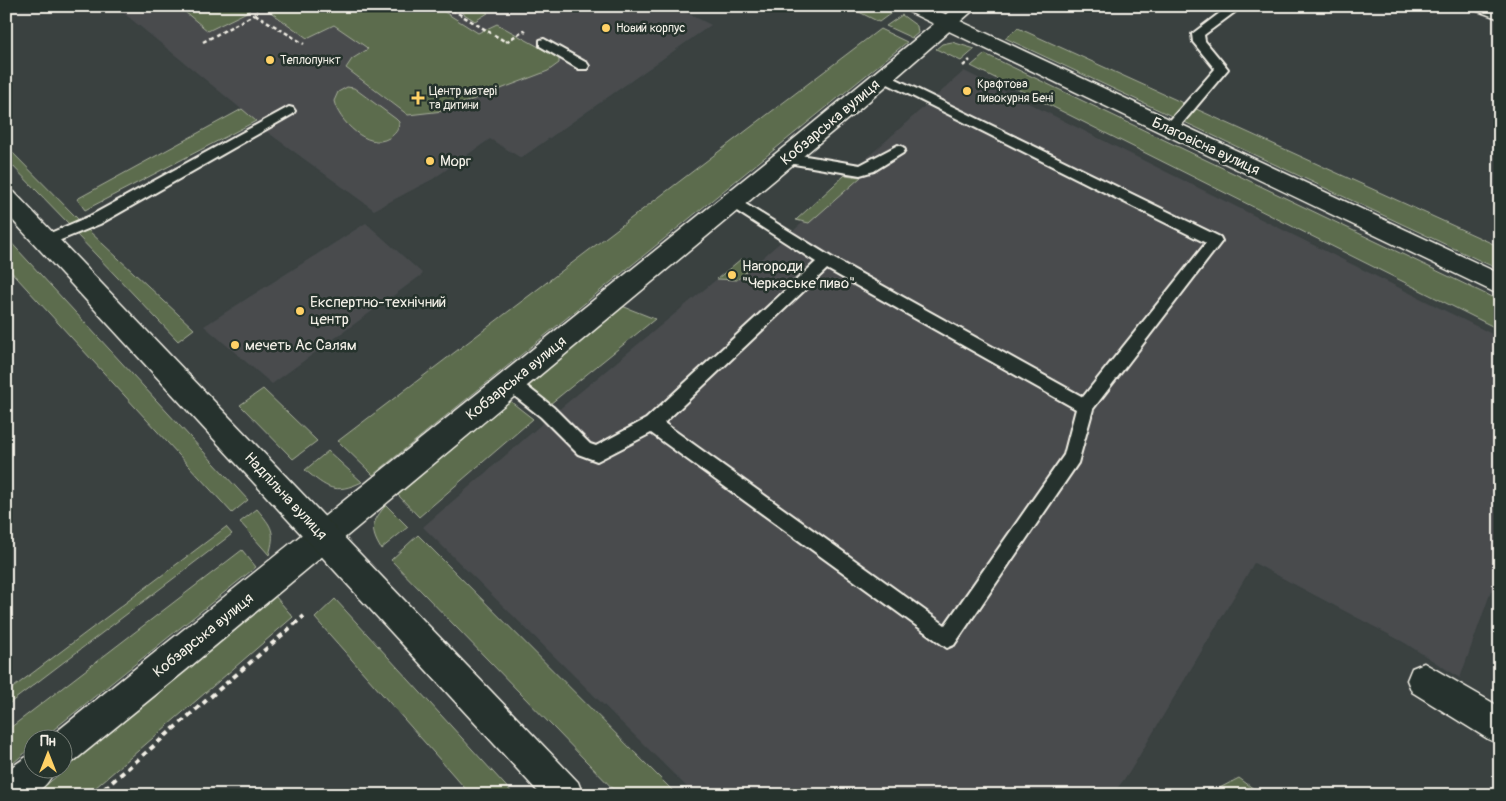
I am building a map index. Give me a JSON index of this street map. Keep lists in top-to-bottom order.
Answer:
{
  "streets": {
    "main road": ["Кобзарська вулиця", "Благовісна вулиця", "Надпільна вулиця"]
  },
  "crossings": [
    ["Кобзарська вулиця", "Благовісна вулиця"],
    ["Кобзарська вулиця", "Надпільна вулиця"]
  ],
  "places": {
    "other": [
      "Новий корпус",
      "Теплопункт",
      "Крафтова пивокурня Бені",
      "Морг",
      "Нагороди \"Черкаське пиво\"",
      "Експертно-технічний центр",
      "мечеть Ас Салям"
    ],
    "health": ["Центр матері та дитини"]
  },
  "north": "top"
}
